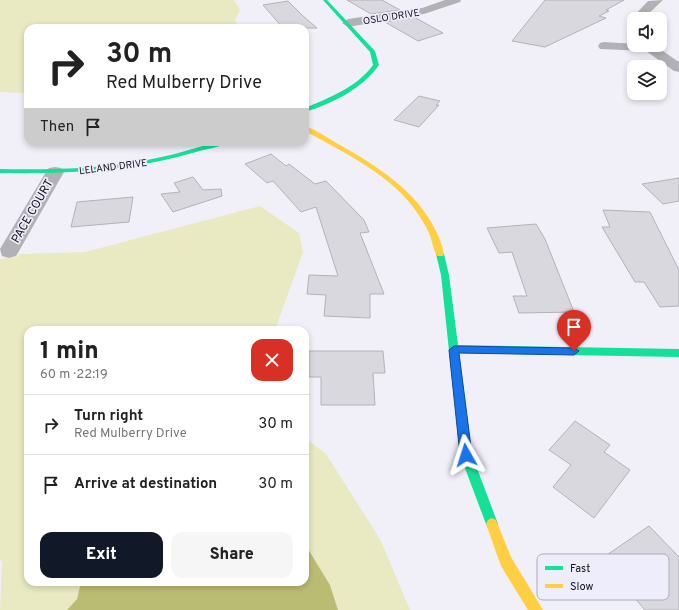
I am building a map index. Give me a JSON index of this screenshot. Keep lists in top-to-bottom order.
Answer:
{
  "streets": {
    "street": ["OSLO DRIVE", "LELAND DRIVE", "PACE COURT"]
  },
  "crossings": [
    ["LELAND DRIVE", "PACE COURT"]
  ],
  "legend": ["Fast", "Slow"],
  "page": {
    "turn": ["30 m", "Red Mulberry Drive"],
    "then": "Then",
    "heading": ["1 min", "60 m · 22:19"],
    "list": [
      {
        "name": "Turn right",
        "note": "Red Mulberry Drive",
        "value": "30 m"
      },
      {
        "name": "Arrive at destination",
        "value": "30 m"
      }
    ],
    "buttons": ["Exit", "Share"]
  }
}
